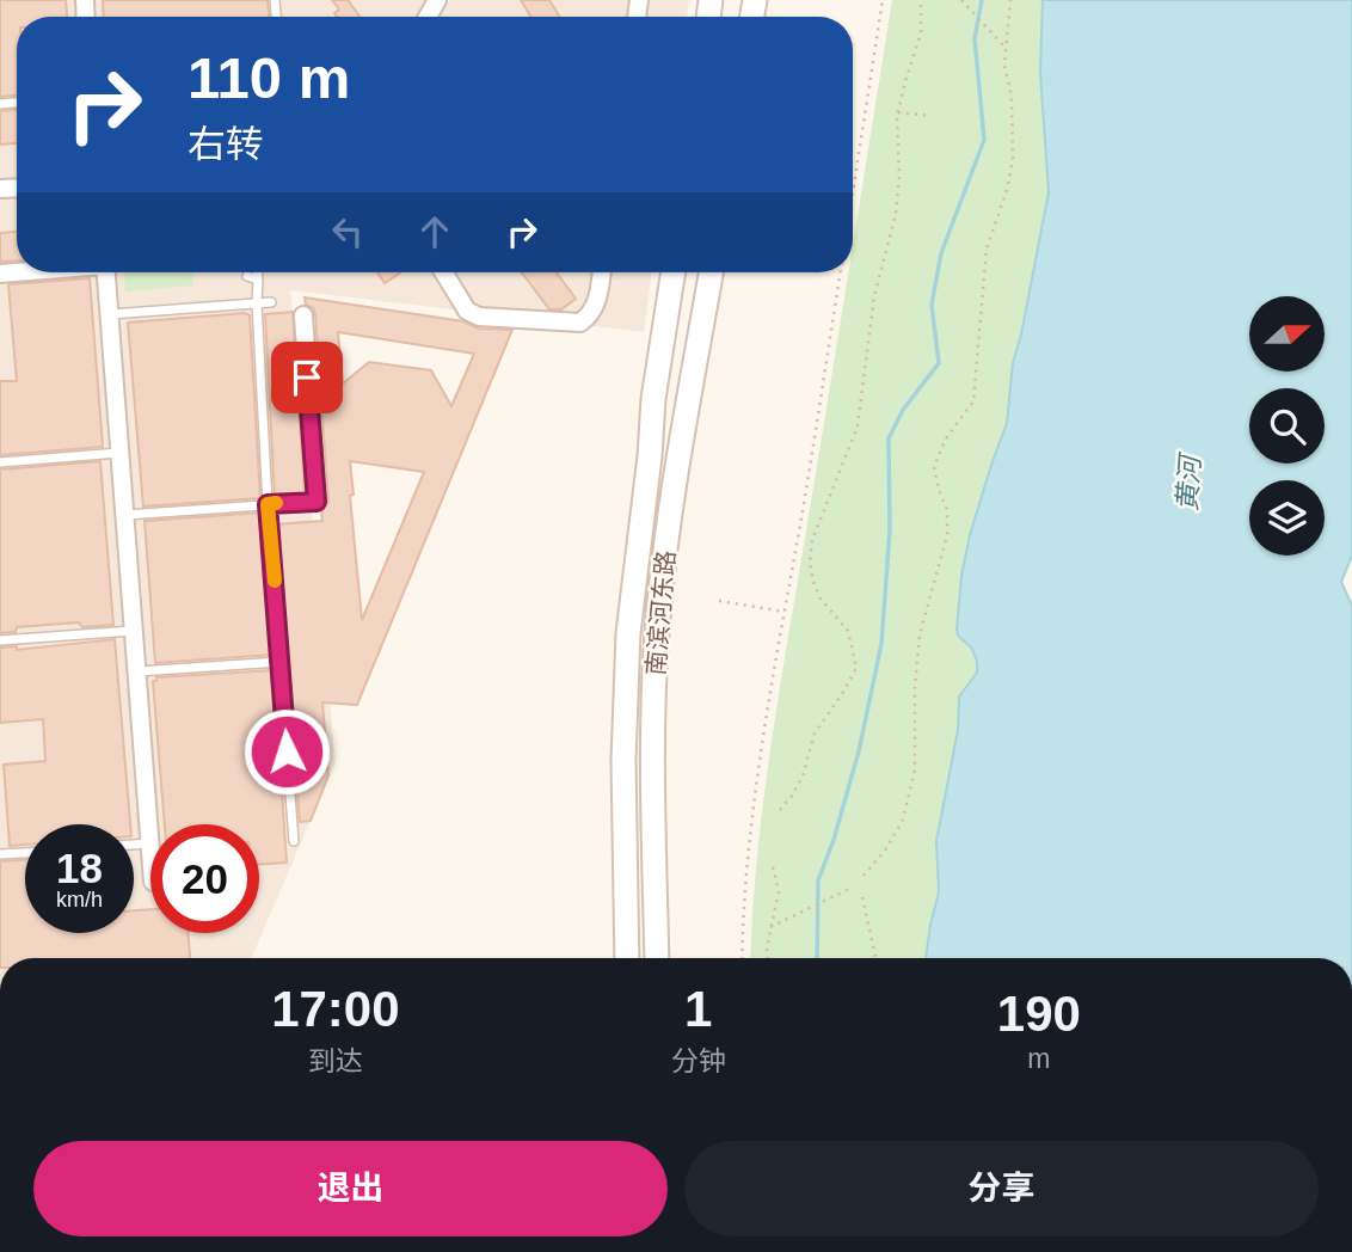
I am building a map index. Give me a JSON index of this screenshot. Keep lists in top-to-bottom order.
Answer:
{
  "streets": {
    "main road": ["南滨河东路"]
  },
  "water": ["黄河"],
  "north": "right",
  "page": {
    "turn": ["110 m", "右转"],
    "speed": "18 km/h",
    "limit": "20",
    "eta": [
      "17:00",
      "到达",
      "1",
      "分钟",
      "190",
      "m"
    ],
    "buttons": ["退出", "分享"]
  }
}
